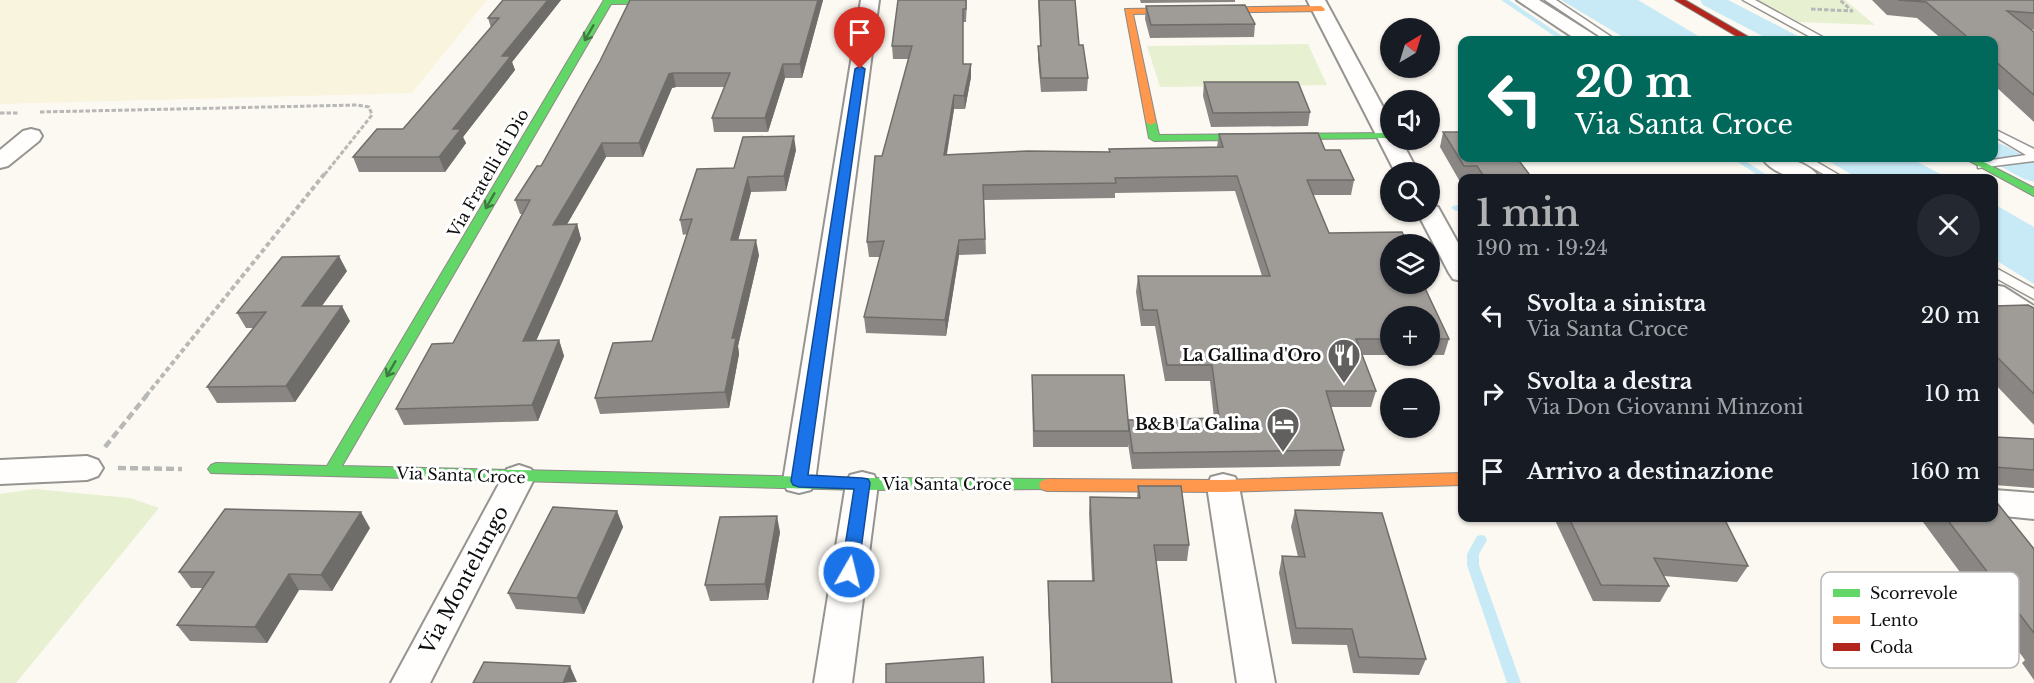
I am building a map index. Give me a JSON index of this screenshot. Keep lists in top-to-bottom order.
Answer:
{
  "streets": {
    "street": ["Via Fratelli di Dio", "Via Santa Croce", "Via Montelungo"]
  },
  "crossings": [
    ["Via Fratelli di Dio", "Via Santa Croce"],
    ["Via Santa Croce", "Via Montelungo"]
  ],
  "one_way": ["Via Fratelli di Dio"],
  "places": {
    "restaurant": ["La Gallina d'Oro"],
    "hotel": ["B&B La Galina"]
  },
  "legend": ["Scorrevole", "Lento", "Coda"],
  "north": "top right",
  "page": {
    "map_buttons": ["+", "−"],
    "turn": ["20 m", "Via Santa Croce"],
    "heading": ["1 min", "190 m · 19:24"],
    "list": [
      {
        "name": "Svolta a sinistra",
        "note": "Via Santa Croce",
        "value": "20 m"
      },
      {
        "name": "Svolta a destra",
        "note": "Via Don Giovanni Minzoni",
        "value": "10 m"
      },
      {
        "name": "Arrivo a destinazione",
        "value": "160 m"
      }
    ]
  }
}
